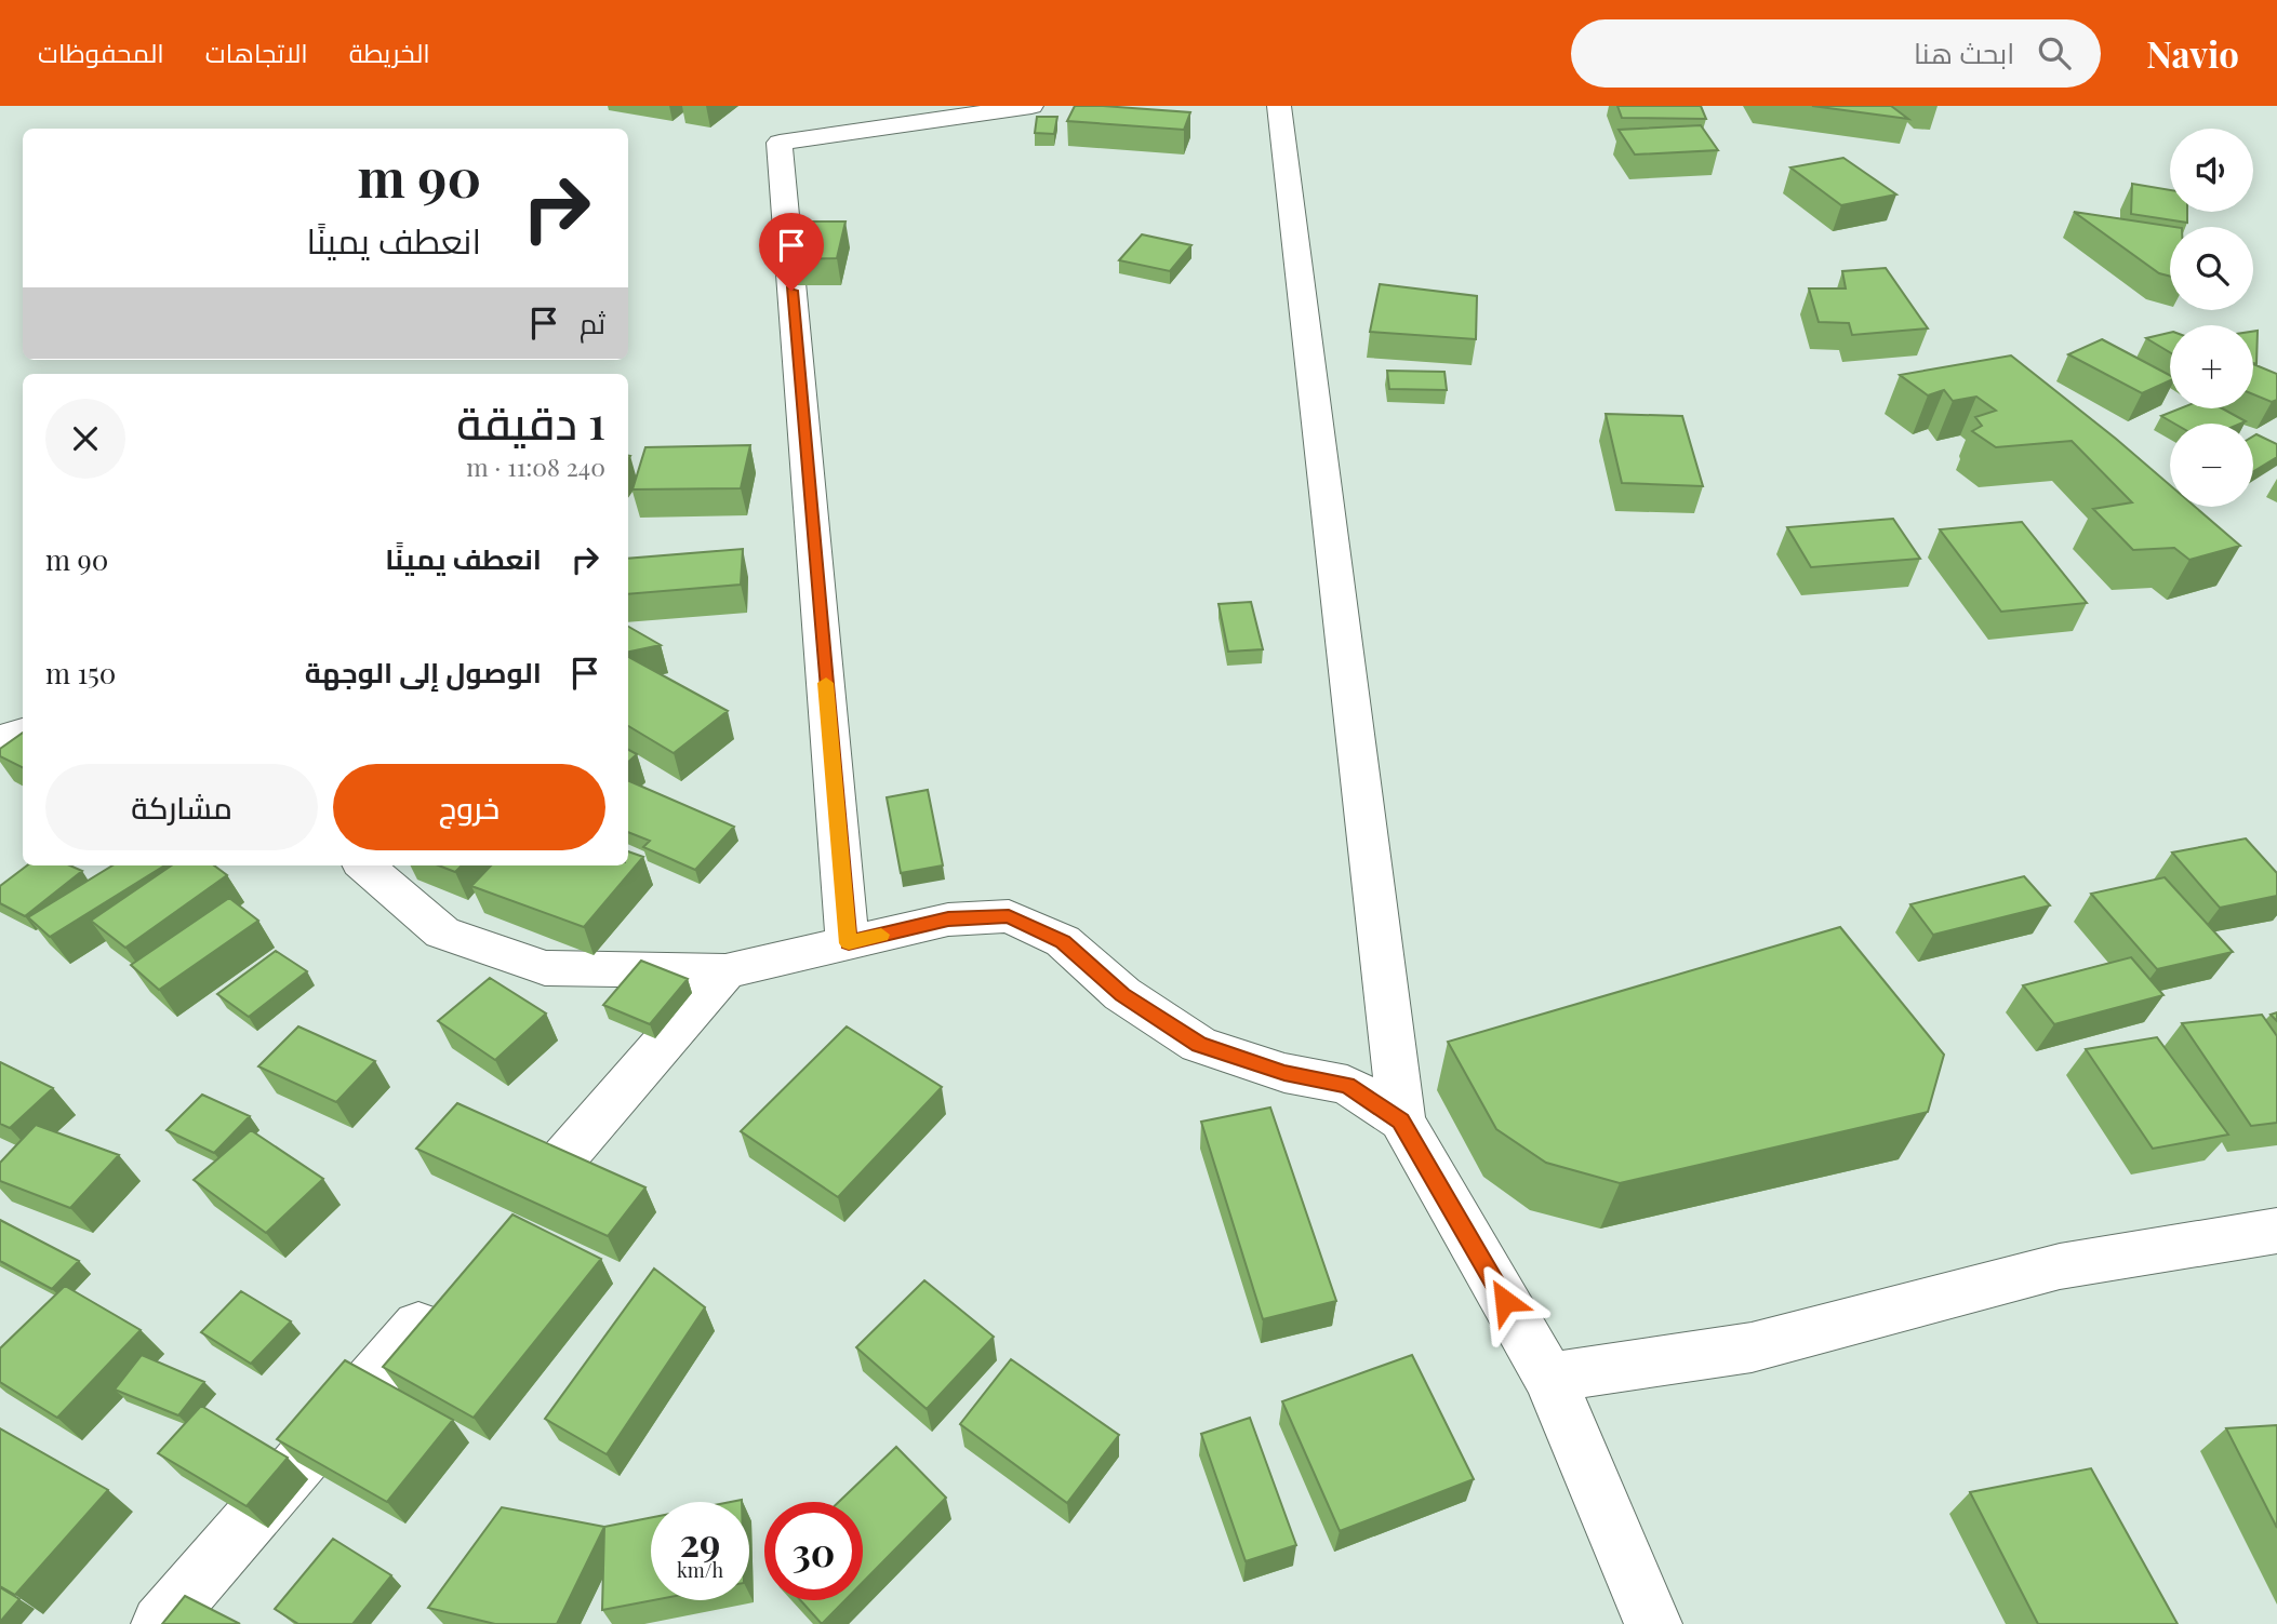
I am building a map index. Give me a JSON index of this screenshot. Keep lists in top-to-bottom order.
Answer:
{
  "page": {
    "header": "Navio",
    "search": "ابحث هنا",
    "nav": ["الخريطة", "الاتجاهات", "المحفوظات"],
    "map_buttons": ["+", "−"],
    "turn": ["90 m", "انعطف يمينًا"],
    "then": "ثم",
    "heading": ["1 دقيقة", "240 m · 11:08"],
    "list": [
      {
        "name": "انعطف يمينًا",
        "value": "90 m"
      },
      {
        "name": "الوصول إلى الوجهة",
        "value": "150 m"
      }
    ],
    "buttons": ["خروج", "مشاركة"],
    "speed": "29 km/h",
    "limit": "30"
  }
}
